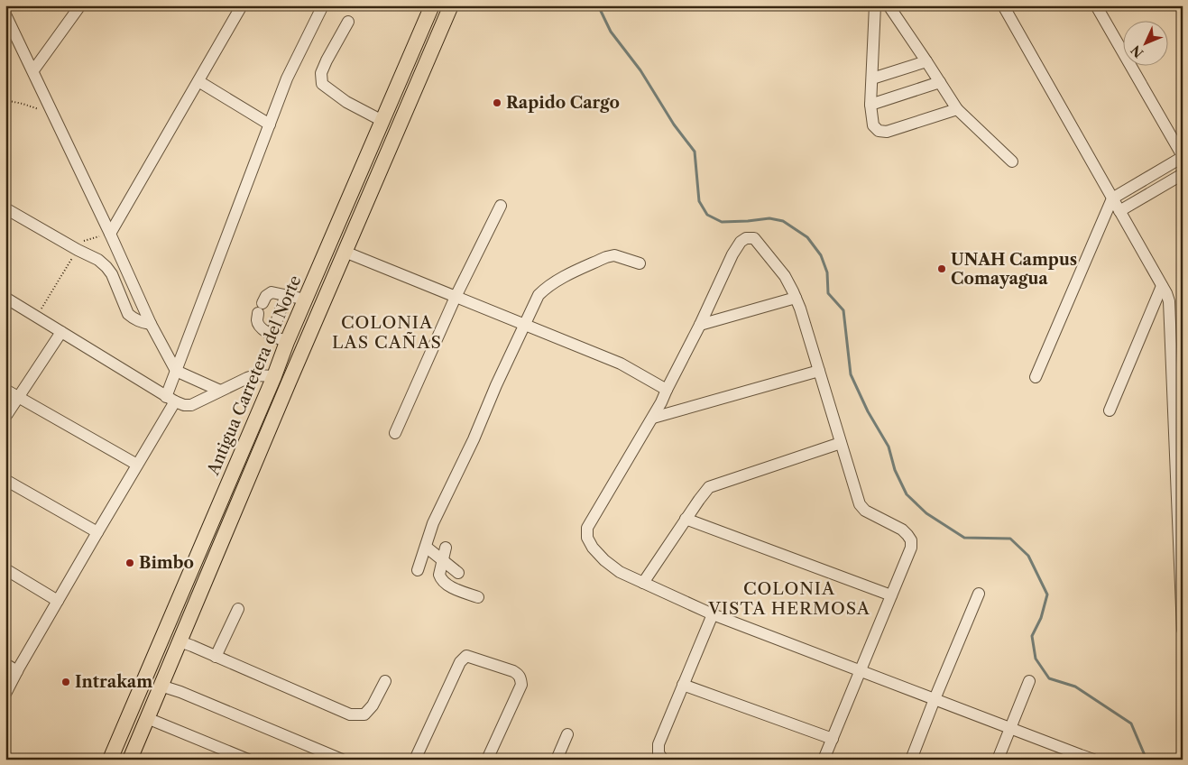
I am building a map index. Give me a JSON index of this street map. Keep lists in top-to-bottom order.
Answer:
{
  "streets": {
    "main road": ["Antigua Carretera del Norte"]
  },
  "districts": ["COLONIA LAS CAÑAS", "COLONIA VISTA HERMOSA"],
  "places": [
    "Rapido Cargo",
    "UNAH Campus Comayagua",
    "Bimbo",
    "Intrakam"
  ],
  "north": "bottom left"
}
